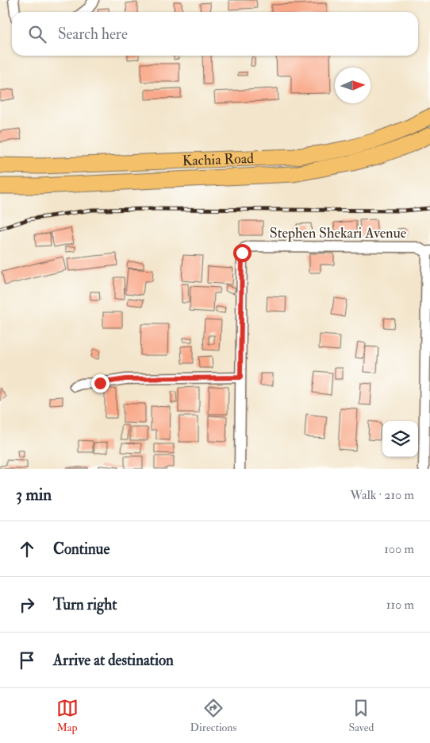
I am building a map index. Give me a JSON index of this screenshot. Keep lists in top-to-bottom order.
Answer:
{
  "streets": {
    "main road": ["Kachia Road"],
    "street": ["Stephen Shekari Avenue"]
  },
  "north": "right",
  "page": {
    "search": "Search here",
    "heading": ["3 min", "Walk · 210 m"],
    "list": [
      ["Continue", "100 m"],
      ["Turn right", "110 m"],
      "Arrive at destination"
    ],
    "nav": ["Map", "Directions", "Saved"]
  }
}
